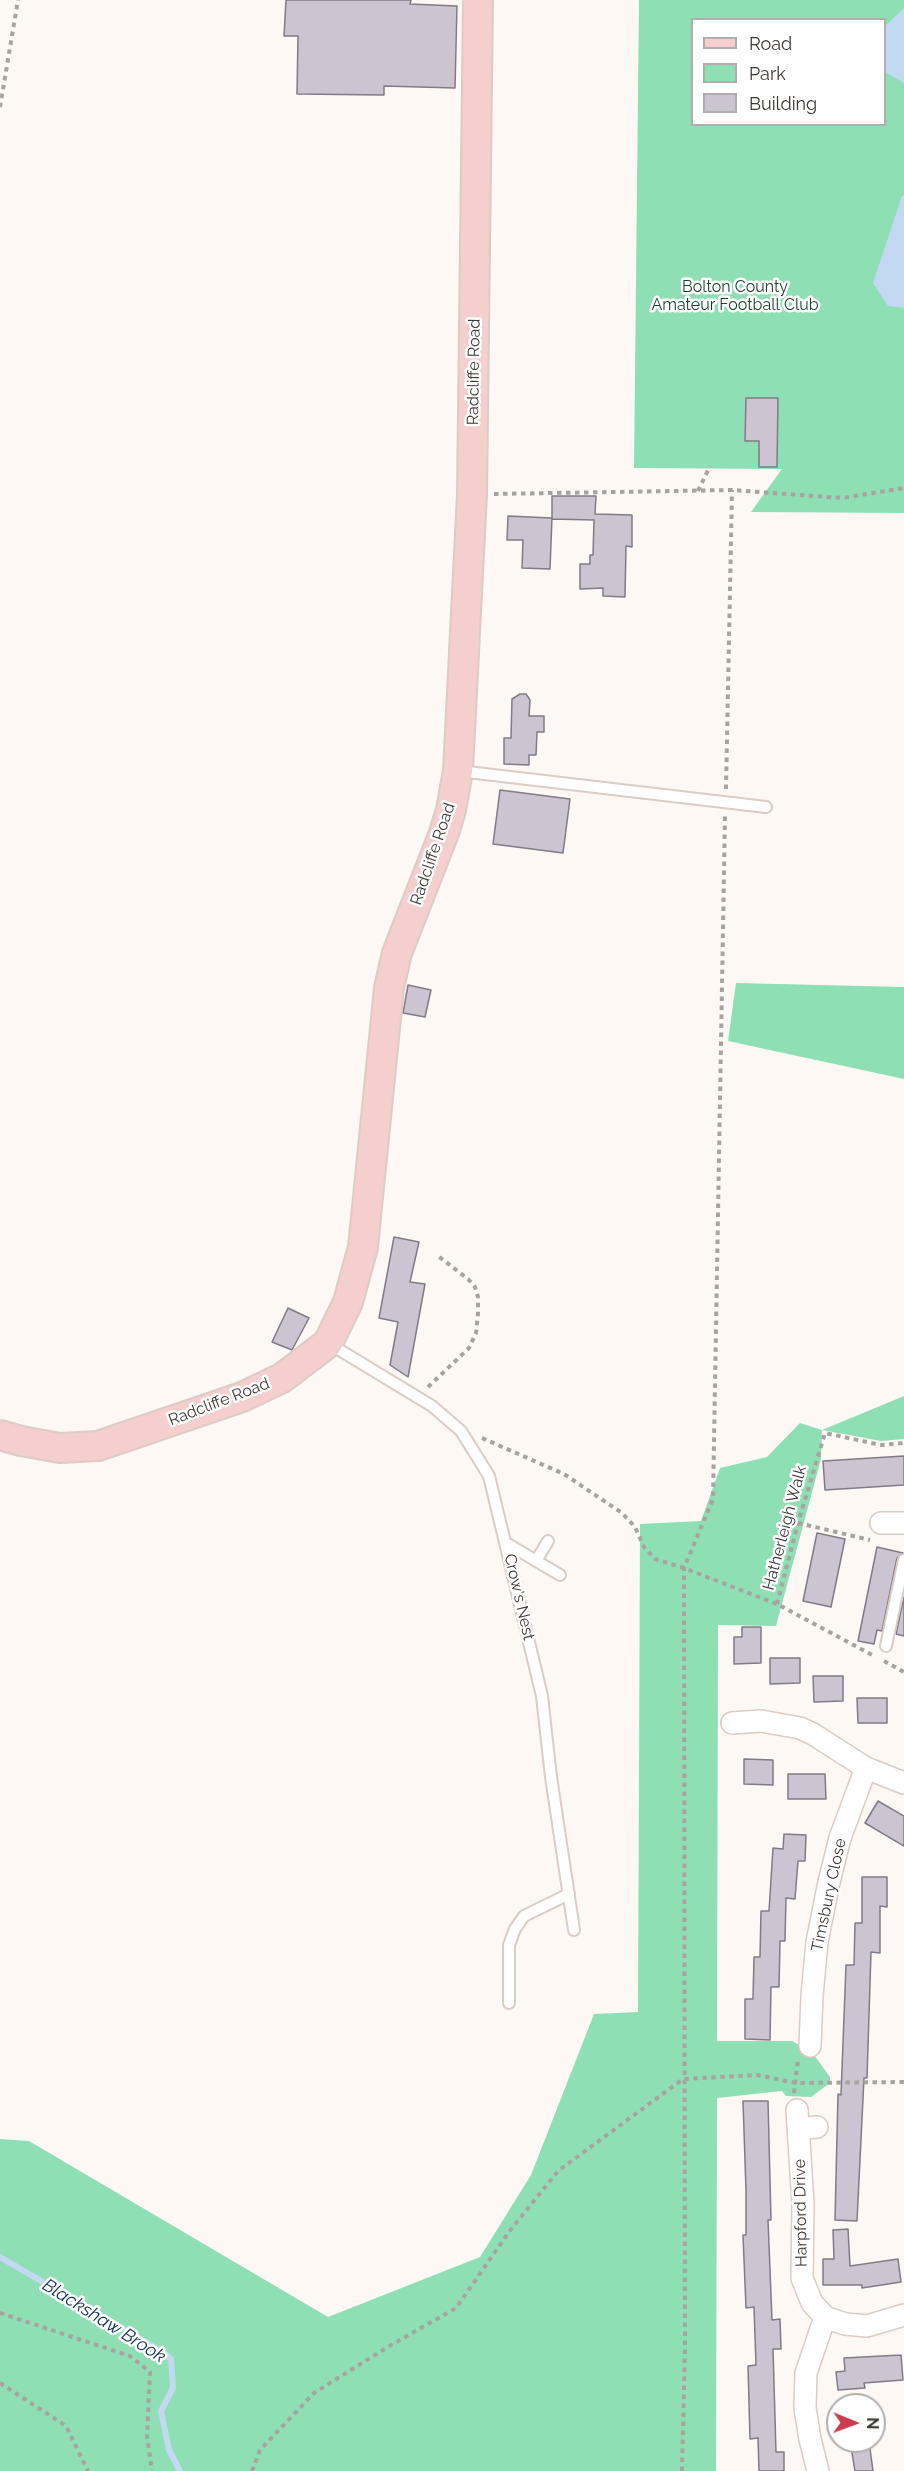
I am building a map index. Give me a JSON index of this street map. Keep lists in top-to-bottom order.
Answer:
{
  "streets": {
    "main road": ["Radcliffe Road"],
    "street": ["Timsbury Close", "Harpford Drive"],
    "lane": ["Crow's Nest"],
    "path": ["Hatherleigh Walk"]
  },
  "crossings": [
    ["Radcliffe Road", "Crow's Nest"]
  ],
  "water": ["Blackshaw Brook"],
  "parks": ["Bolton County Amateur Football Club"],
  "legend": ["Road", "Park", "Building"],
  "north": "right"
}
